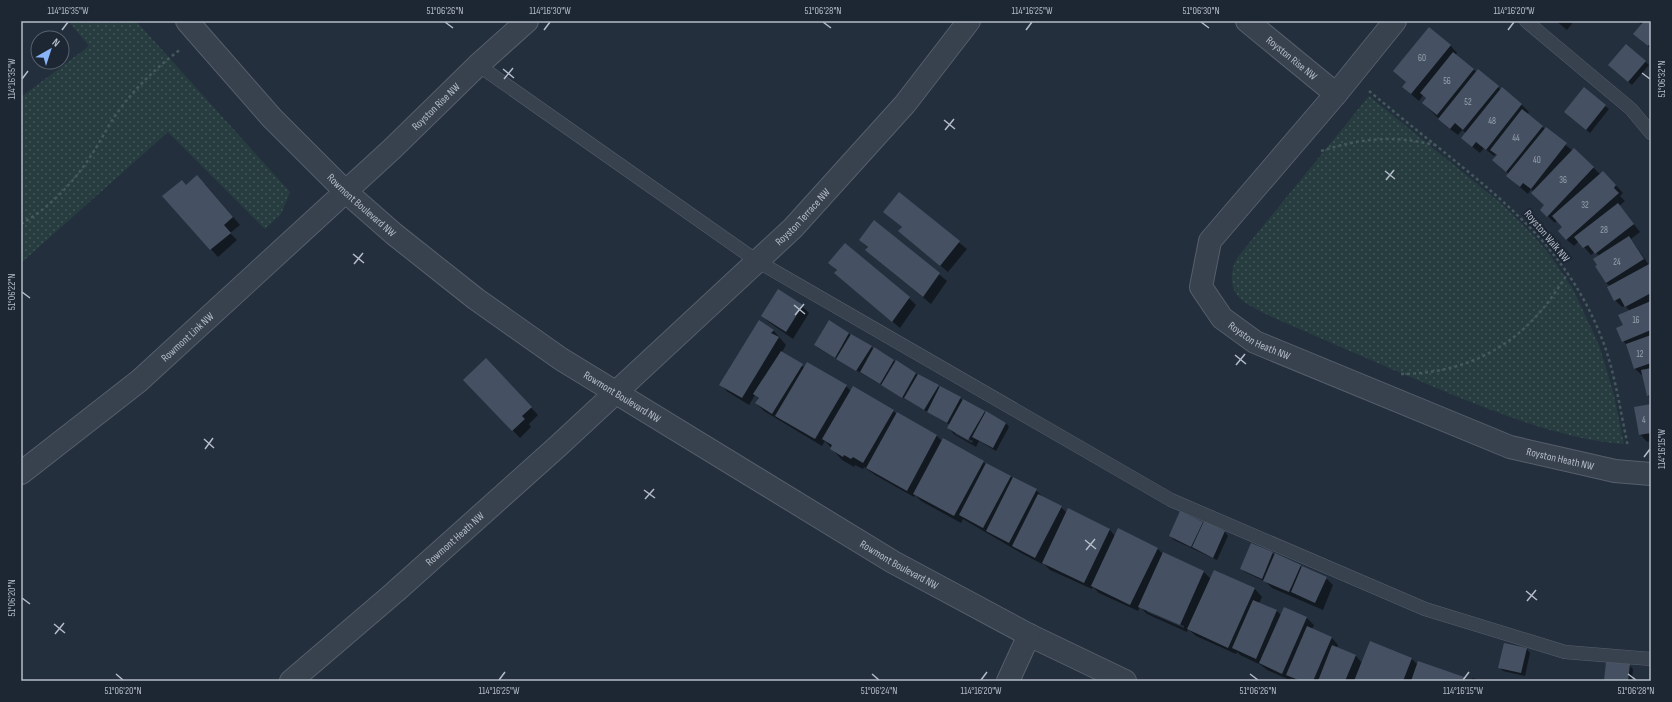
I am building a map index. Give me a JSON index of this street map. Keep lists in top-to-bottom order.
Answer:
{
  "streets": {
    "street": [
      "Royston Rise NW",
      "Rowmont Boulevard NW",
      "Royston Terrace NW",
      "Rowmont Link NW",
      "Royston Heath NW",
      "Rowmont Heath NW"
    ],
    "path": ["Royston Walk NW"]
  },
  "crossings": [
    ["Royston Rise NW", "Rowmont Boulevard NW"],
    ["Royston Rise NW", "Rowmont Link NW"],
    ["Royston Rise NW", "Royston Heath NW"],
    ["Rowmont Boulevard NW", "Royston Terrace NW"],
    ["Rowmont Boulevard NW", "Rowmont Link NW"],
    ["Rowmont Boulevard NW", "Rowmont Heath NW"],
    ["Royston Terrace NW", "Rowmont Heath NW"]
  ],
  "house_numbers": [
    "60",
    "56",
    "52",
    "48",
    "44",
    "40",
    "36",
    "32",
    "28",
    "24",
    "16",
    "12",
    "4"
  ],
  "north": "top right",
  "coordinates": [
    "114°16'35\"W",
    "51°06'26\"N",
    "114°16'30\"W",
    "51°06'28\"N",
    "114°16'25\"W",
    "51°06'30\"N",
    "114°16'20\"W",
    "51°06'32\"N",
    "51°06'22\"N",
    "114°16'15\"W",
    "51°06'20\"N",
    "51°06'24\"N"
  ]
}
